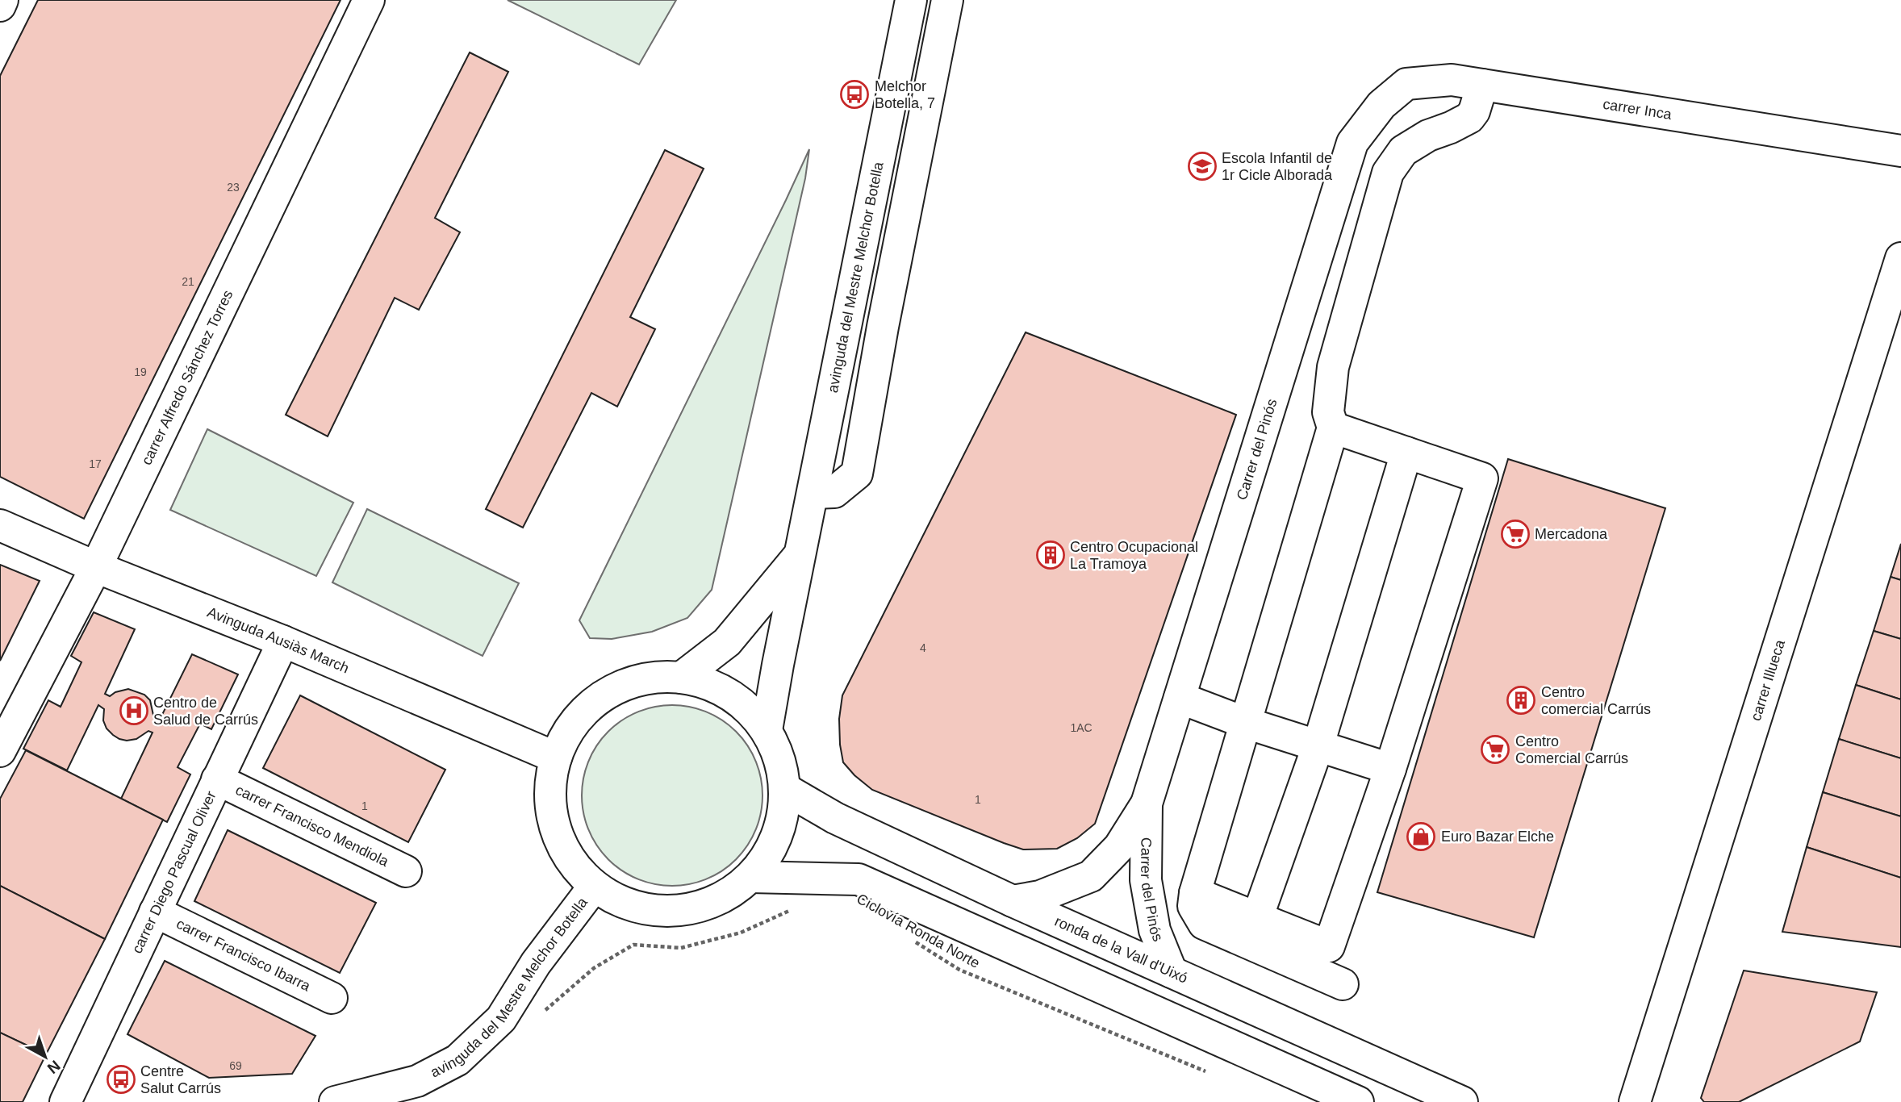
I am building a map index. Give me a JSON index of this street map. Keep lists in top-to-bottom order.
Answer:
{
  "streets": {
    "street": [
      "carrer Inca",
      "avinguda del Mestre Melchor Botella",
      "carrer Alfredo Sánchez Torres",
      "Carrer del Pinós",
      "Avinguda Ausiàs March",
      "carrer Illueca",
      "carrer Francisco Mendiola",
      "carrer Diego Pascual Oliver",
      "ronda de la Vall d'Uixó",
      "carrer Francisco Ibarra"
    ],
    "path": ["Ciclovía Ronda Norte"]
  },
  "crossings": [
    ["carrer Inca", "Carrer del Pinós"],
    ["carrer Alfredo Sánchez Torres", "Avinguda Ausiàs March"],
    ["Carrer del Pinós", "ronda de la Vall d'Uixó"],
    ["Avinguda Ausiàs March", "carrer Diego Pascual Oliver"],
    ["carrer Francisco Mendiola", "carrer Diego Pascual Oliver"],
    ["carrer Diego Pascual Oliver", "carrer Francisco Ibarra"]
  ],
  "places": {
    "bus stop": ["Melchor Botella, 7", "Centre Salut Carrús"],
    "school or university": ["Escola Infantil de 1r Cicle Alborada"],
    "supermarket": ["Mercadona", "Centro Comercial Carrús"],
    "building": ["Centro Ocupacional La Tramoya", "Centro comercial Carrús"],
    "hospital": ["Centro de Salud de Carrús"],
    "shop": ["Euro Bazar Elche"]
  },
  "house_numbers": [
    "23",
    "21",
    "19",
    "17",
    "4",
    "1AC",
    "1",
    "1",
    "69"
  ],
  "north": "bottom right"
}
